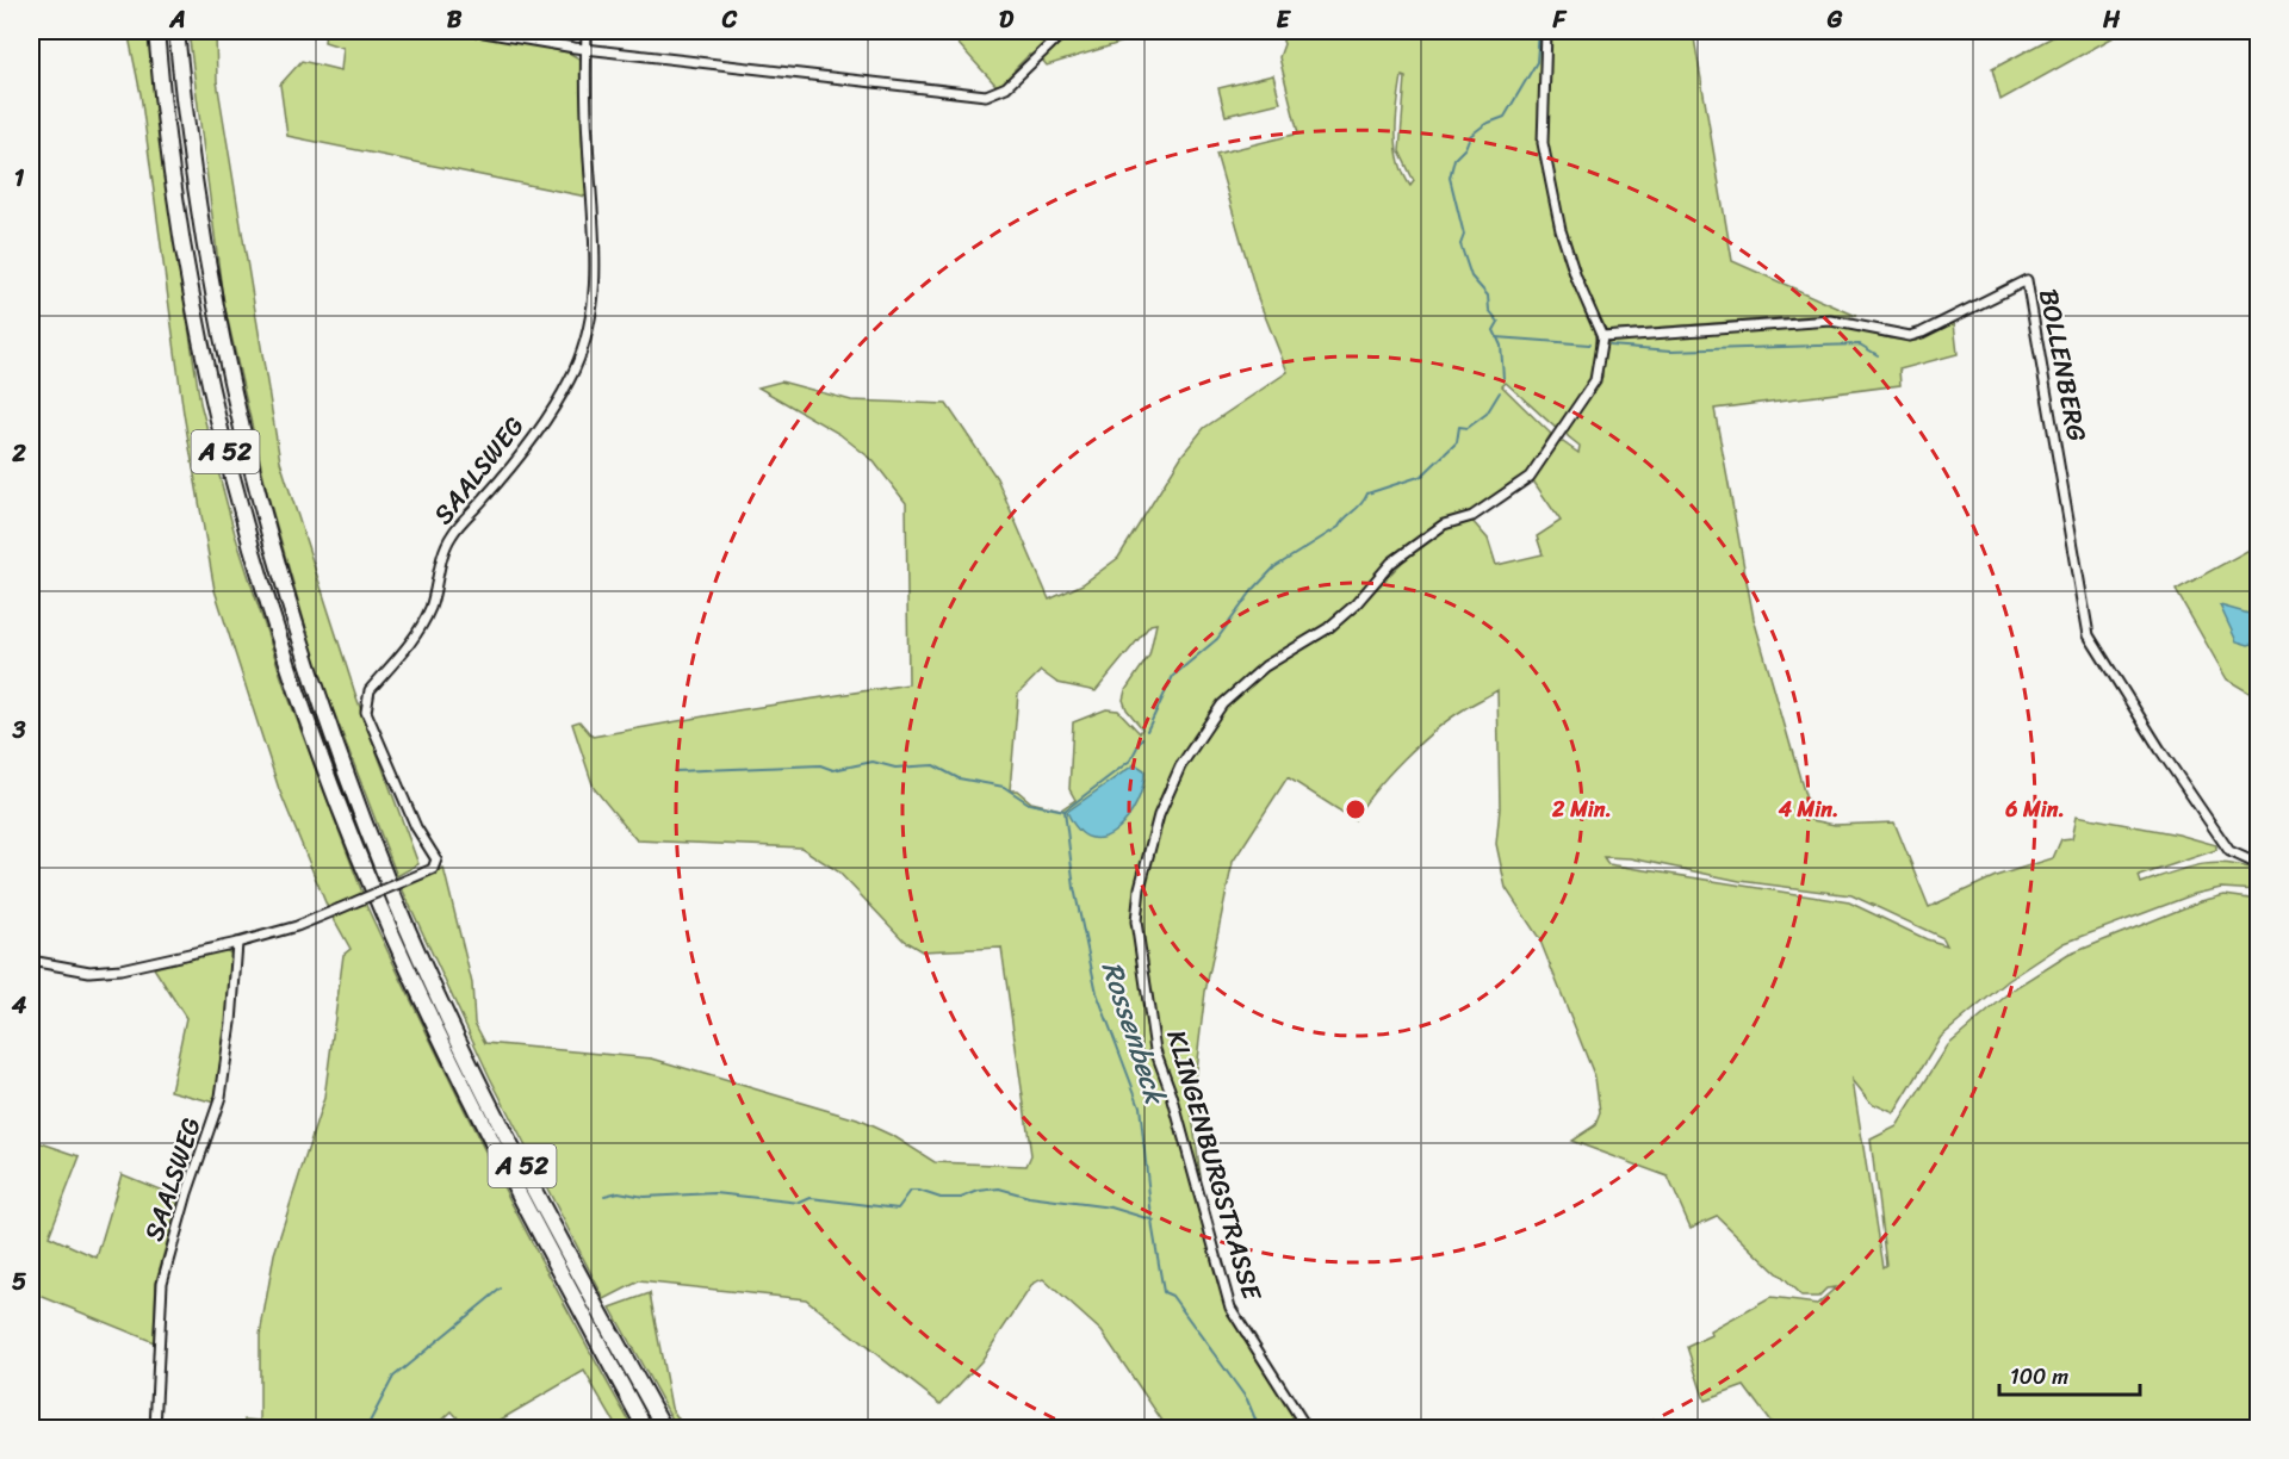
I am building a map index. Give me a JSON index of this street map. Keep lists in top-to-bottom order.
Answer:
{
  "streets": {
    "highway": ["A 52"],
    "street": ["BOLLENBERG", "SAALSWEG", "KLINGENBURGSTRASSE"]
  },
  "crossings": [
    ["BOLLENBERG", "KLINGENBURGSTRASSE"]
  ],
  "water": ["Rossenbeck"],
  "scale_bar": "100 m",
  "grid": {
    "columns": [
      "A",
      "B",
      "C",
      "D",
      "E",
      "F",
      "G",
      "H"
    ],
    "rows": [
      "1",
      "2",
      "3",
      "4",
      "5"
    ]
  },
  "rings": ["2 Min.", "4 Min.", "6 Min."]
}
